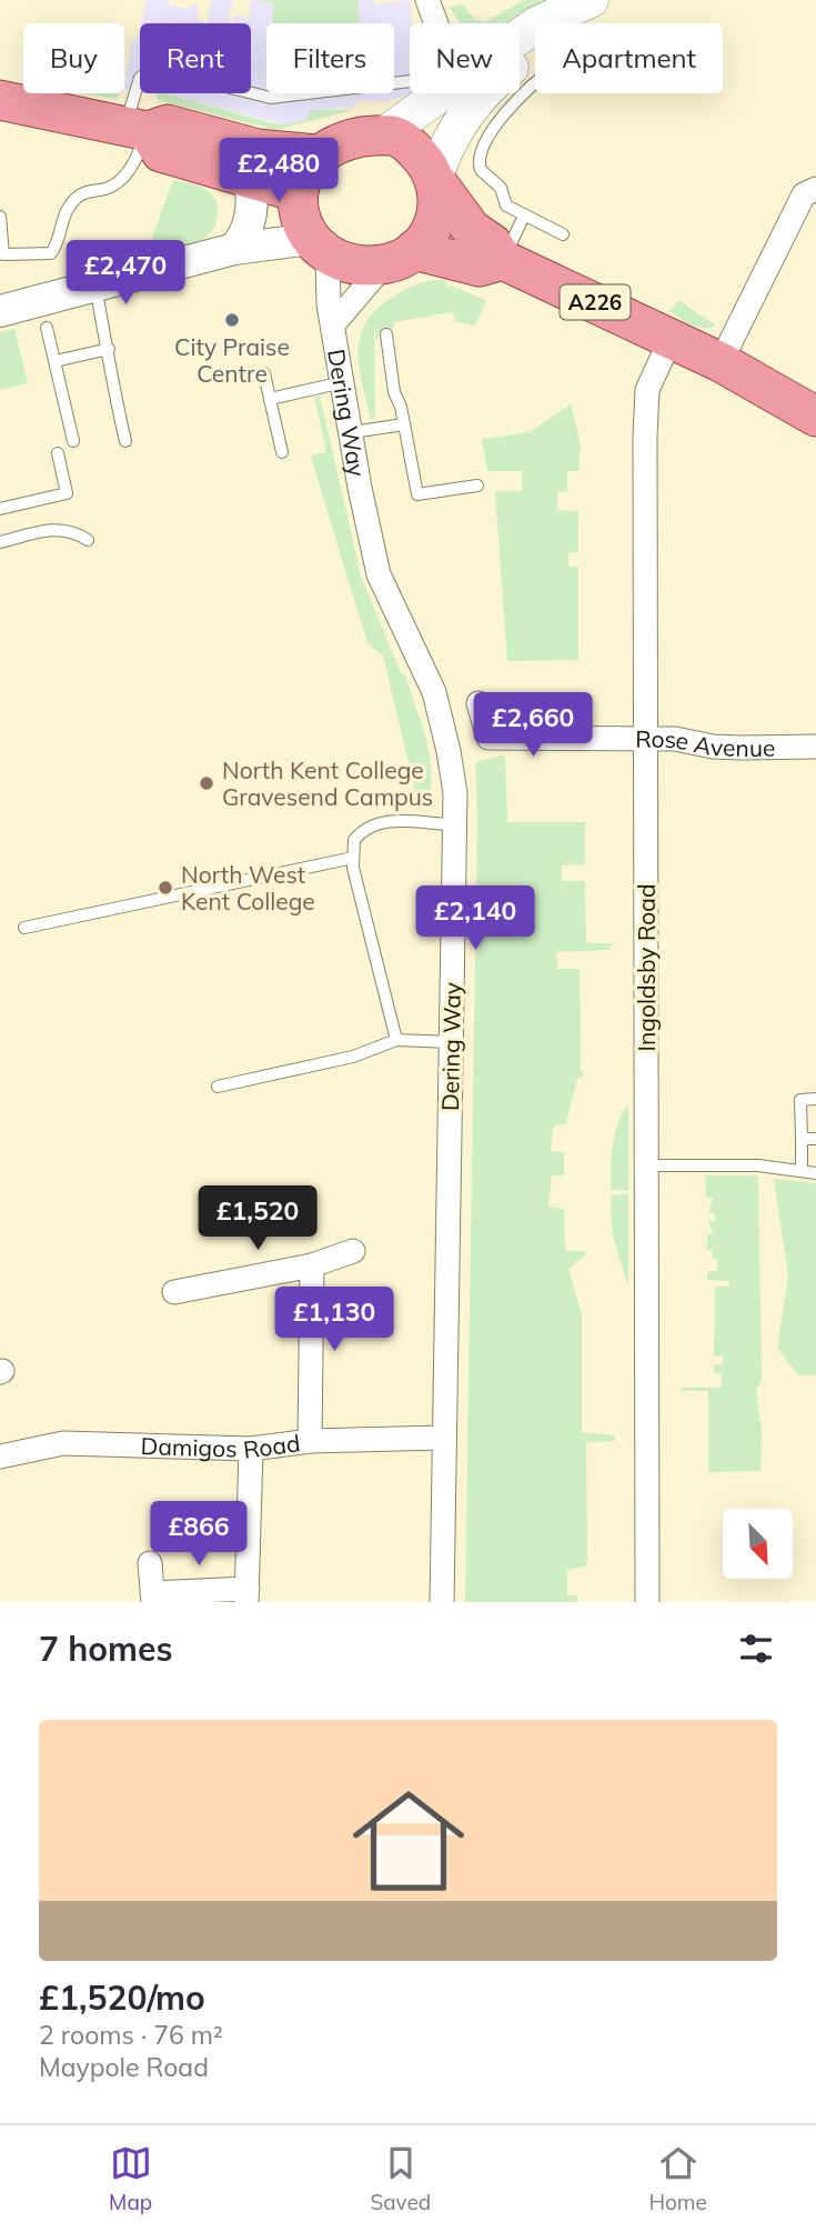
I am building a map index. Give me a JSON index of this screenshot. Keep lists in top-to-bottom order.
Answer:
{
  "streets": {
    "main road": ["A226"],
    "street": [
      "Dering Way",
      "Rose Avenue",
      "Ingoldsby Road",
      "Damigos Road"
    ]
  },
  "crossings": [
    ["A226", "Dering Way"],
    ["A226", "Ingoldsby Road"],
    ["Dering Way", "Damigos Road"],
    ["Rose Avenue", "Ingoldsby Road"]
  ],
  "places": ["City Praise Centre", "North Kent College Gravesend Campus", "North West Kent College"],
  "north": "bottom right",
  "page": {
    "chip": [
      "Buy",
      "Rent",
      "Filters",
      "New",
      "Apartment"
    ],
    "price": [
      "£2,480",
      "£2,470",
      "£2,660",
      "£2,140",
      "£1,520",
      "£1,130",
      "£866"
    ],
    "heading": "7 homes",
    "list": [
      {
        "name": "£1,520/mo",
        "note": "2 rooms · 76 m² · Maypole Road"
      }
    ],
    "tabs": ["Map", "Saved", "Home"]
  }
}
